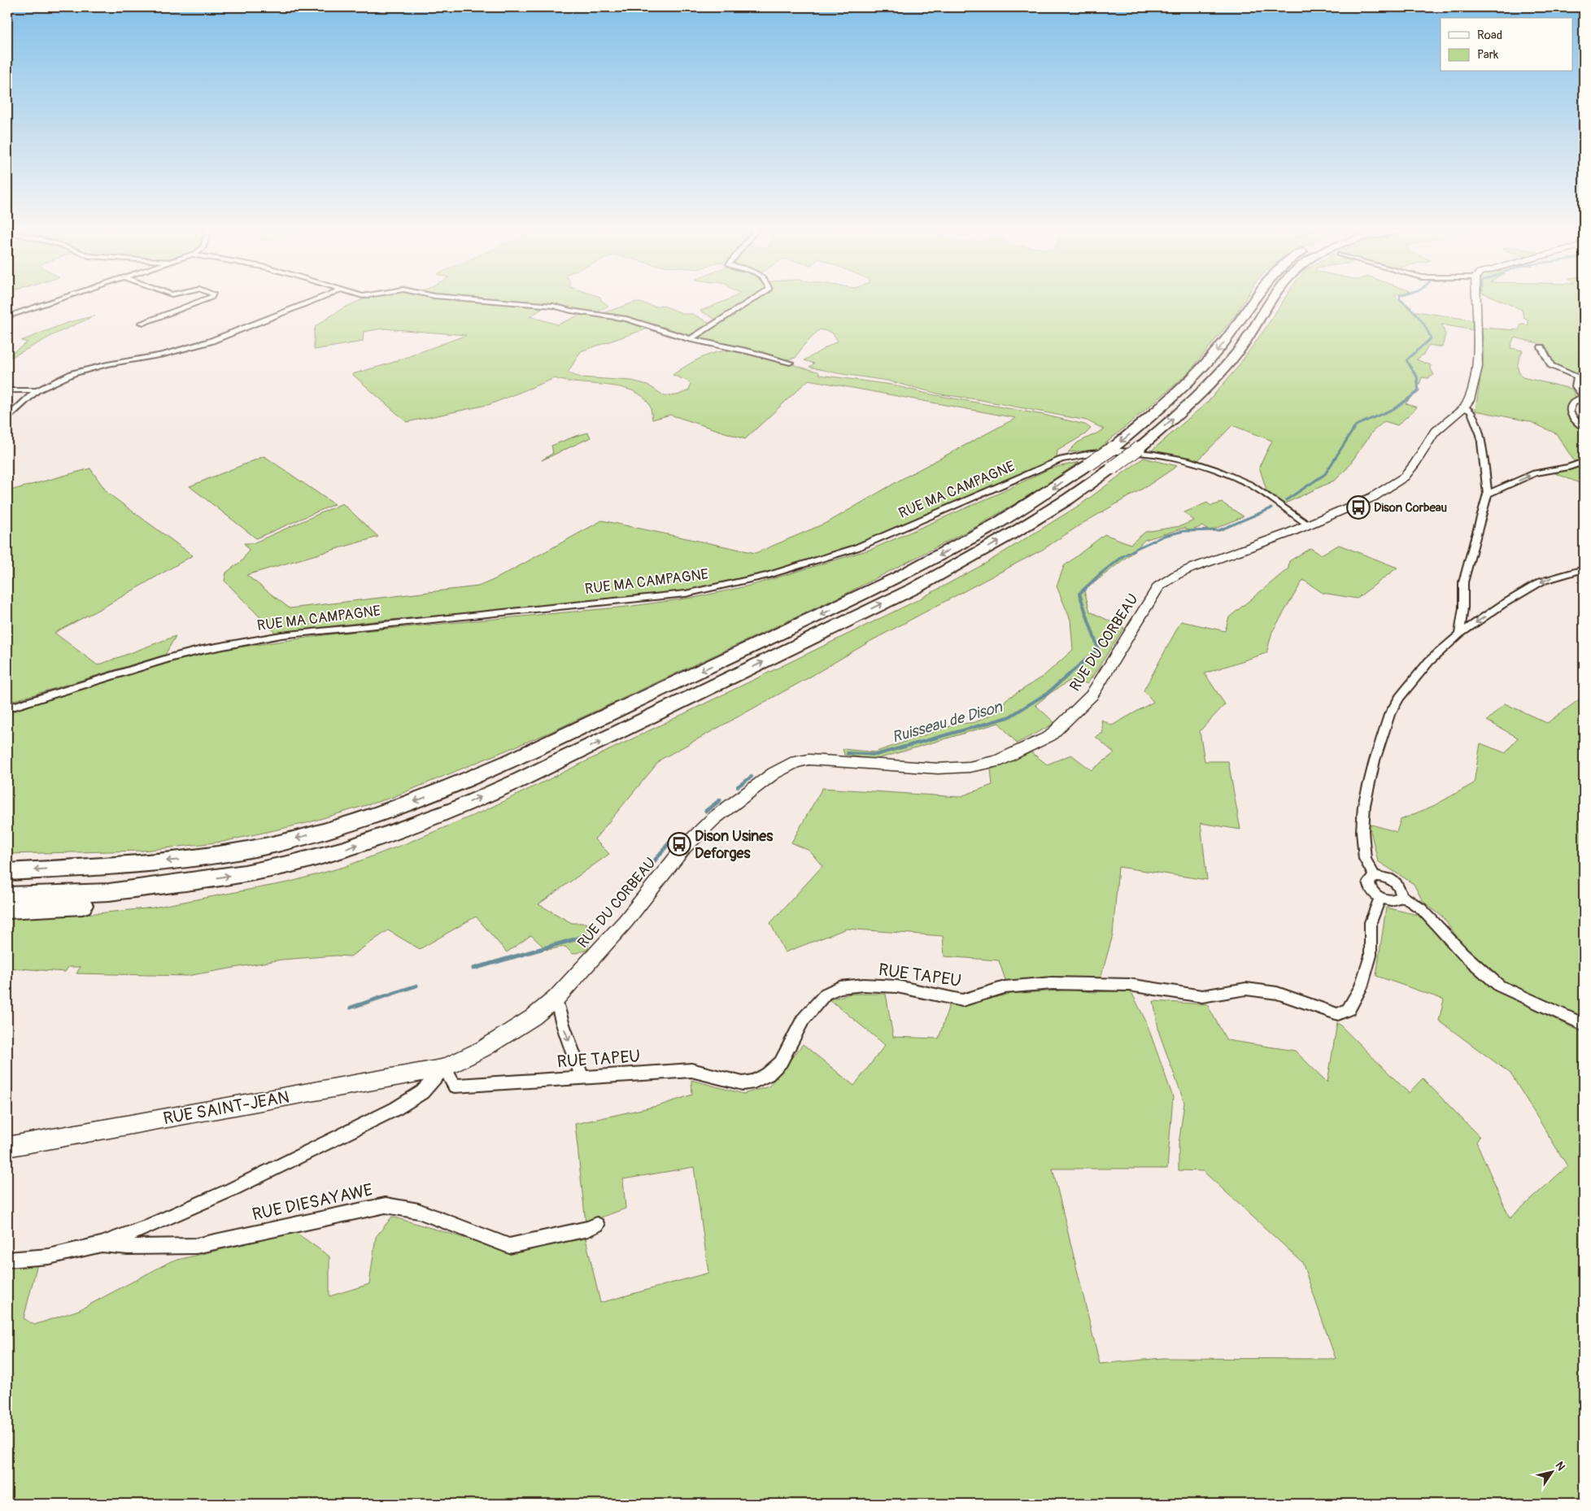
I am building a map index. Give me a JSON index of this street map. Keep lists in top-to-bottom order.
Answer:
{
  "streets": {
    "street": [
      "RUE MA CAMPAGNE",
      "RUE DU CORBEAU",
      "RUE TAPEU",
      "RUE SAINT-JEAN",
      "RUE DIESAYAWE"
    ]
  },
  "crossings": [
    ["RUE MA CAMPAGNE", "RUE DU CORBEAU"],
    ["RUE DU CORBEAU", "RUE TAPEU"],
    ["RUE DU CORBEAU", "RUE SAINT-JEAN"],
    ["RUE DU CORBEAU", "RUE DIESAYAWE"],
    ["RUE TAPEU", "RUE SAINT-JEAN"],
    ["RUE TAPEU", "RUE DIESAYAWE"],
    ["RUE SAINT-JEAN", "RUE DIESAYAWE"]
  ],
  "water": ["Ruisseau de Dison"],
  "places": {
    "bus stop": ["Dison Corbeau", "Dison Usines Deforges"]
  },
  "legend": ["Road", "Park"],
  "north": "top right"
}
